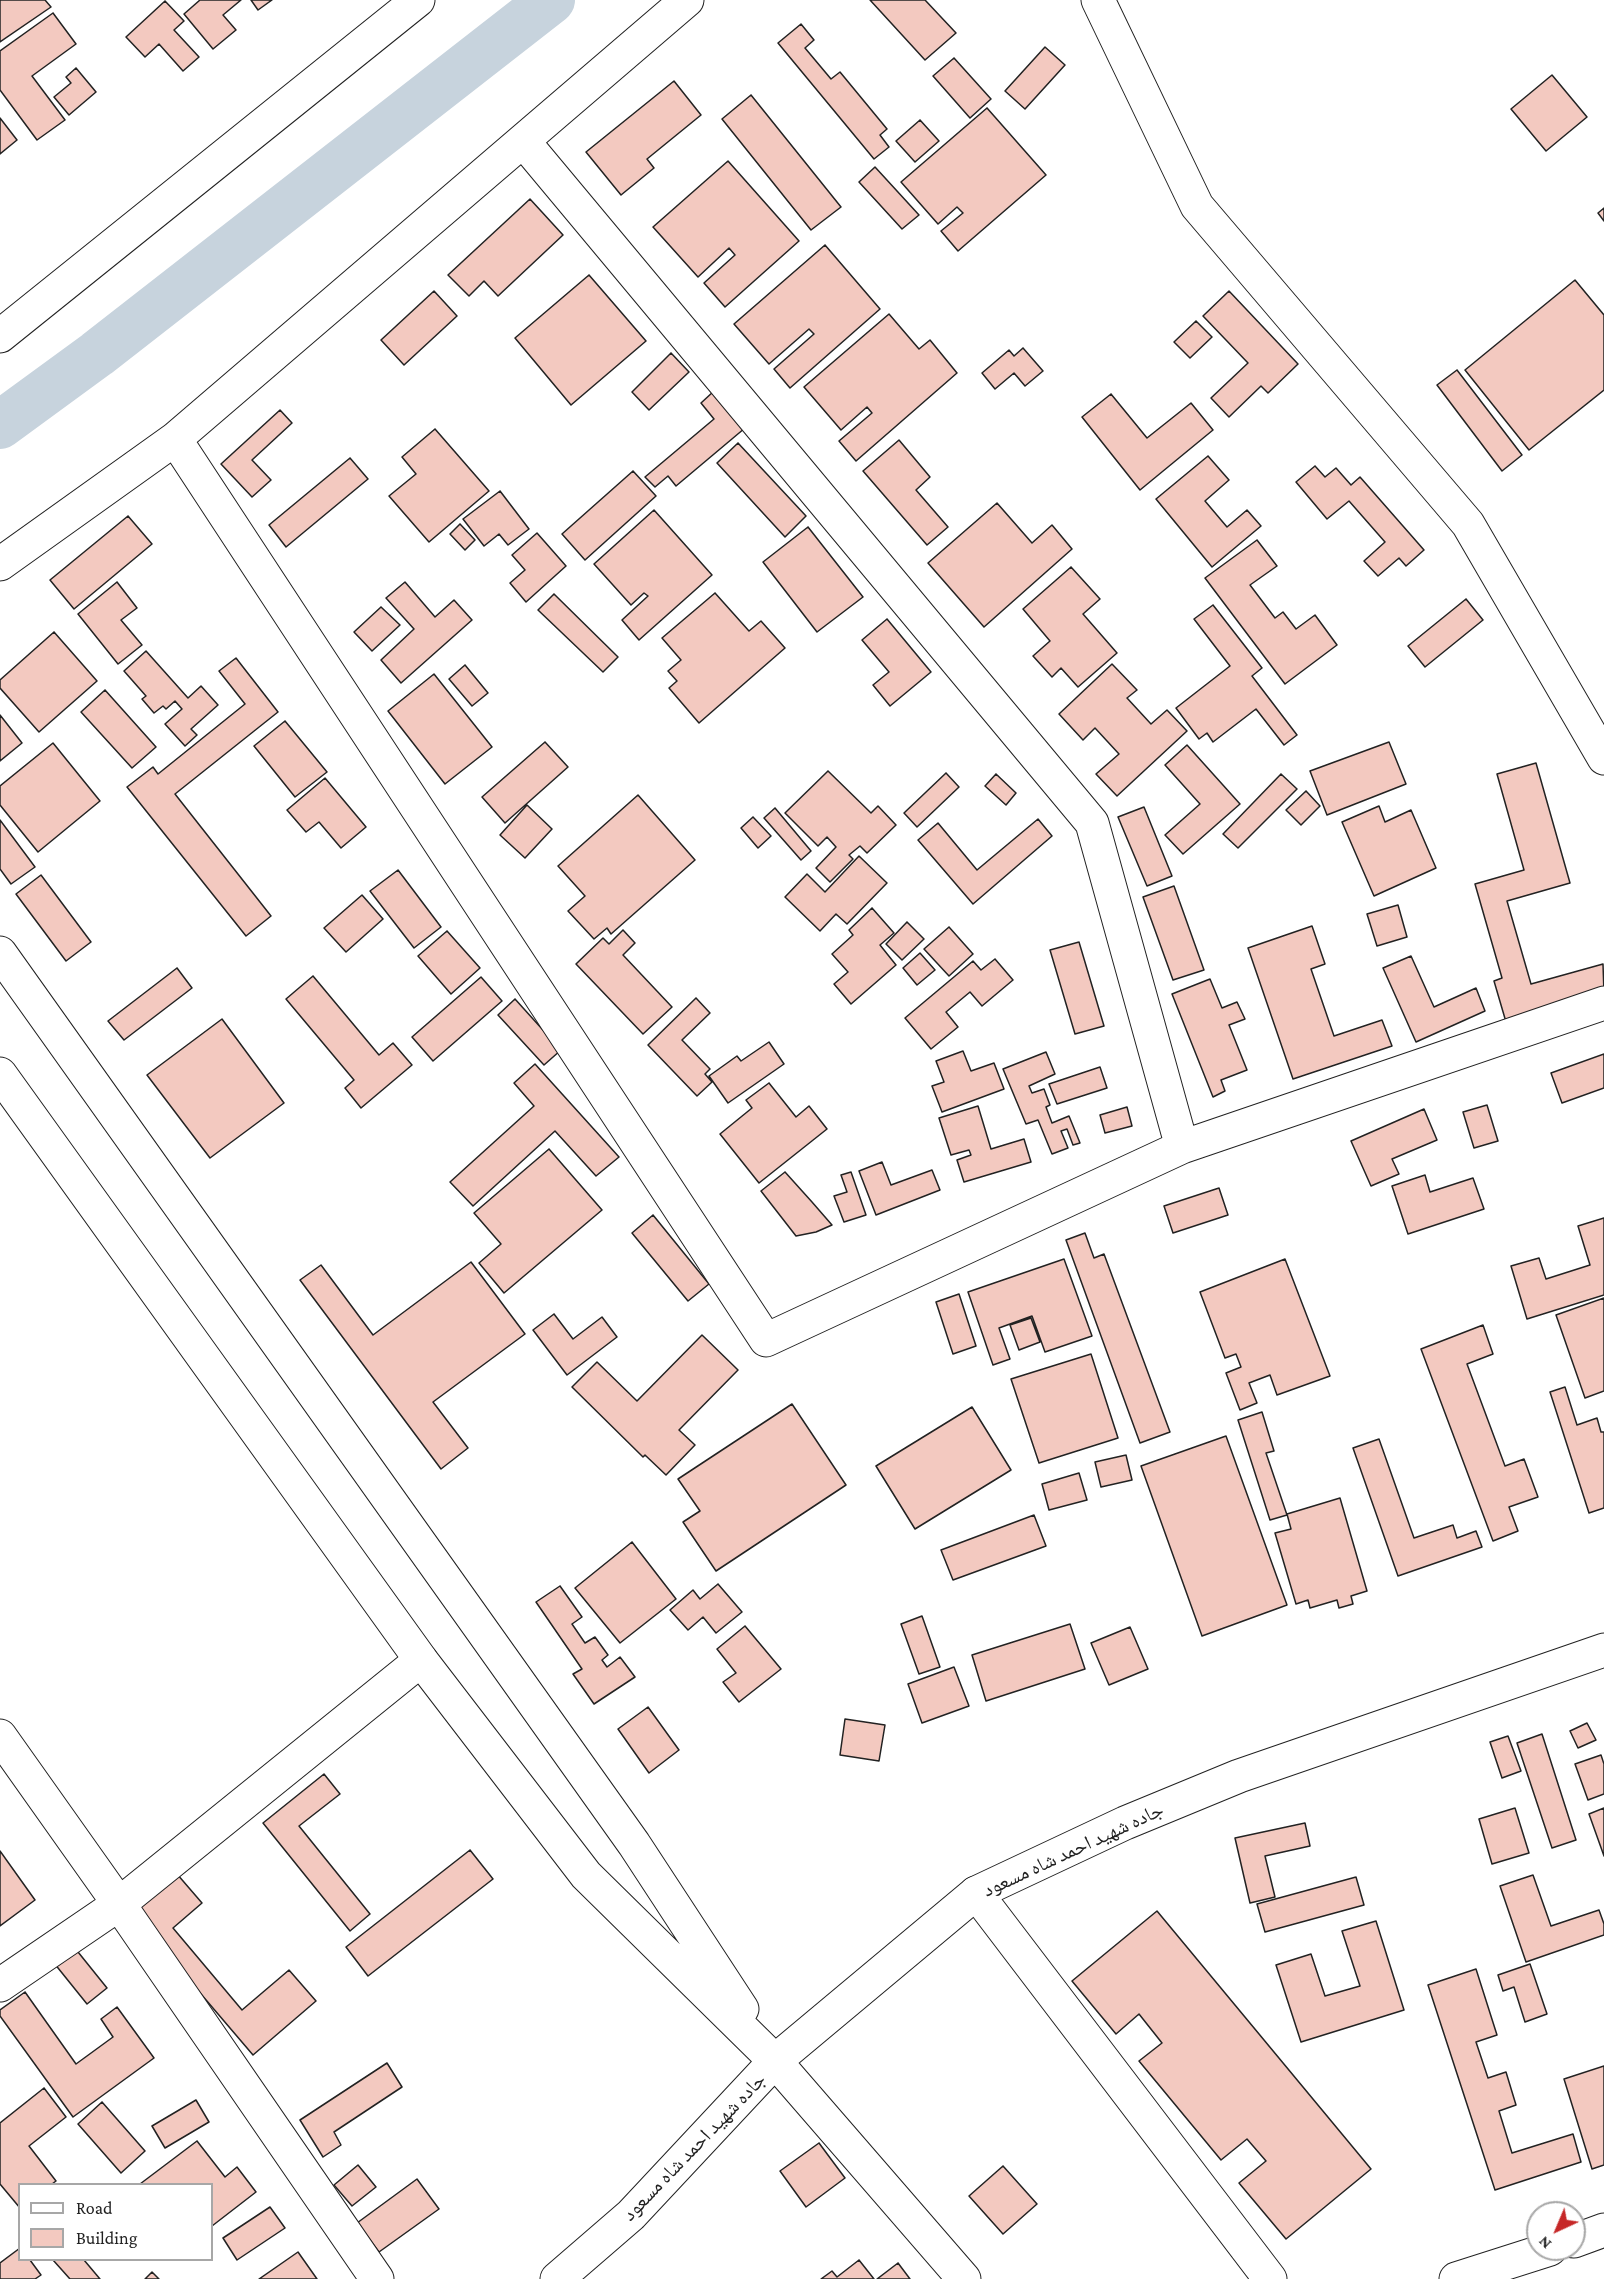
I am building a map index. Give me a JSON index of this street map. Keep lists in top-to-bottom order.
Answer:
{
  "streets": {
    "street": ["جاده شهيد احمد شاه مسعود"]
  },
  "legend": ["Road", "Building"],
  "north": "bottom left"
}
